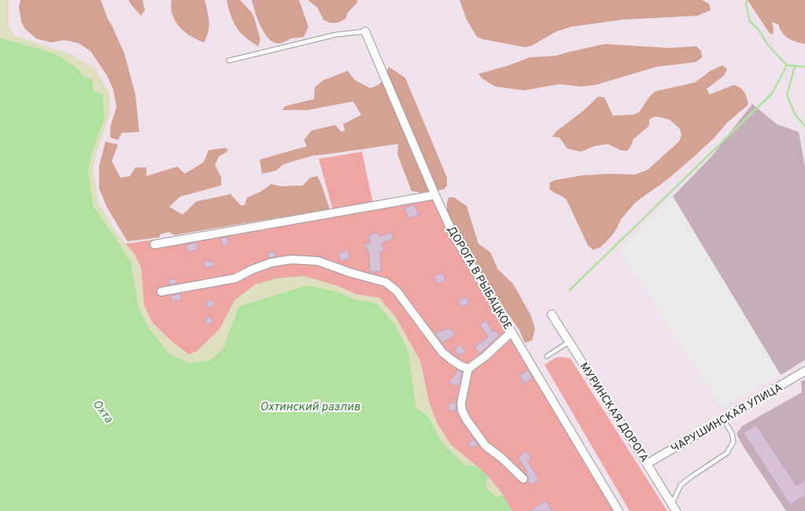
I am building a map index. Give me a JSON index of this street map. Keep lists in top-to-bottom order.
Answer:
{
  "streets": {
    "street": ["ДОРОГА В РЫБАЦКОЕ", "МУРИНСКАЯ ДОРОГА", "ЧАРУШИНСКАЯ УЛИЦА"]
  },
  "crossings": [
    ["МУРИНСКАЯ ДОРОГА", "ЧАРУШИНСКАЯ УЛИЦА"]
  ],
  "water": ["Охтинский разлив", "Охта"]
}
